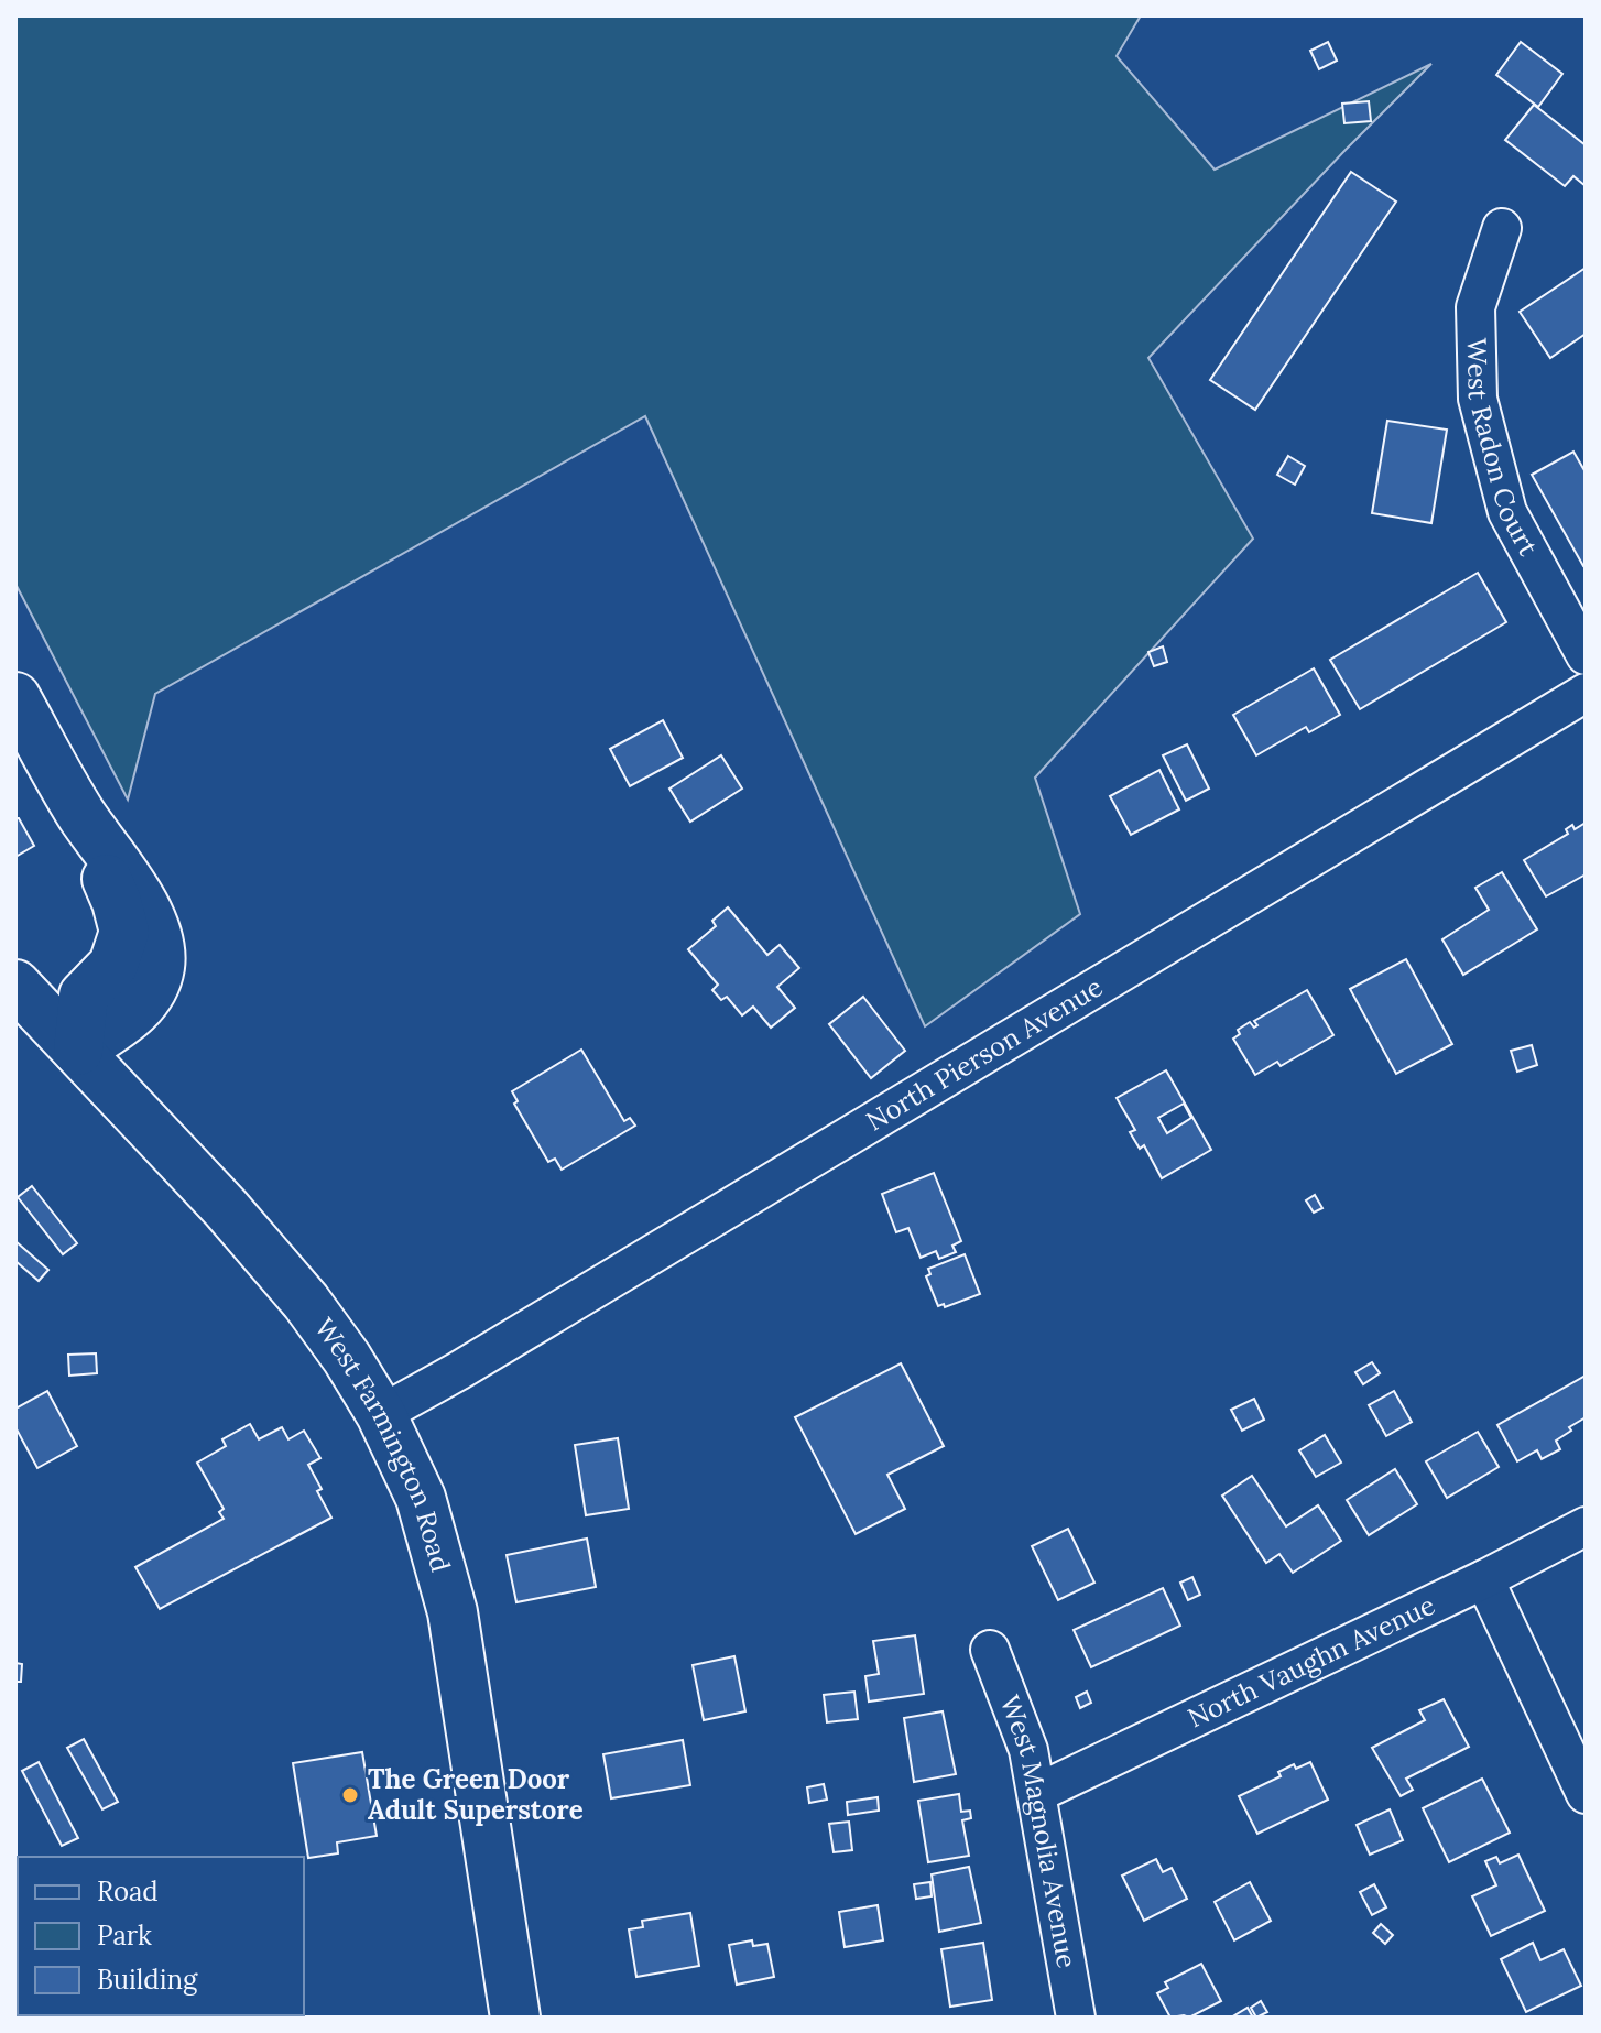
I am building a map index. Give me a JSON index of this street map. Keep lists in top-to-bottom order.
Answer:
{
  "streets": {
    "main road": ["West Farmington Road"],
    "street": [
      "West Radon Court",
      "North Pierson Avenue",
      "North Vaughn Avenue",
      "West Magnolia Avenue"
    ]
  },
  "crossings": [
    ["North Pierson Avenue", "West Farmington Road"],
    ["North Vaughn Avenue", "West Magnolia Avenue"]
  ],
  "places": ["The Green Door Adult Superstore"],
  "legend": ["Road", "Park", "Building"]
}
